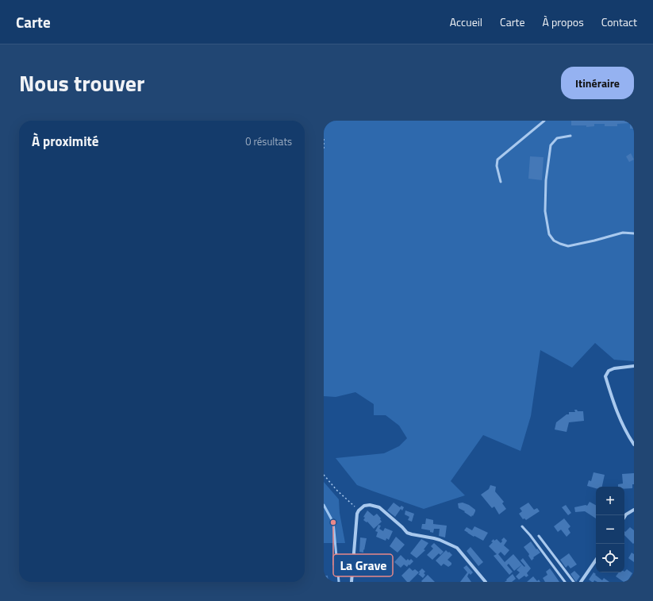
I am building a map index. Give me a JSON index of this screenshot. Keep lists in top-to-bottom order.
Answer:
{
  "places": ["La Grave"],
  "page": {
    "header": "Carte",
    "nav": [
      "Accueil",
      "Carte",
      "À propos",
      "Contact"
    ],
    "title": "Nous trouver",
    "buttons": "Itinéraire",
    "heading": ["À proximité", "0 résultats"],
    "map_buttons": ["+", "−"]
  }
}
